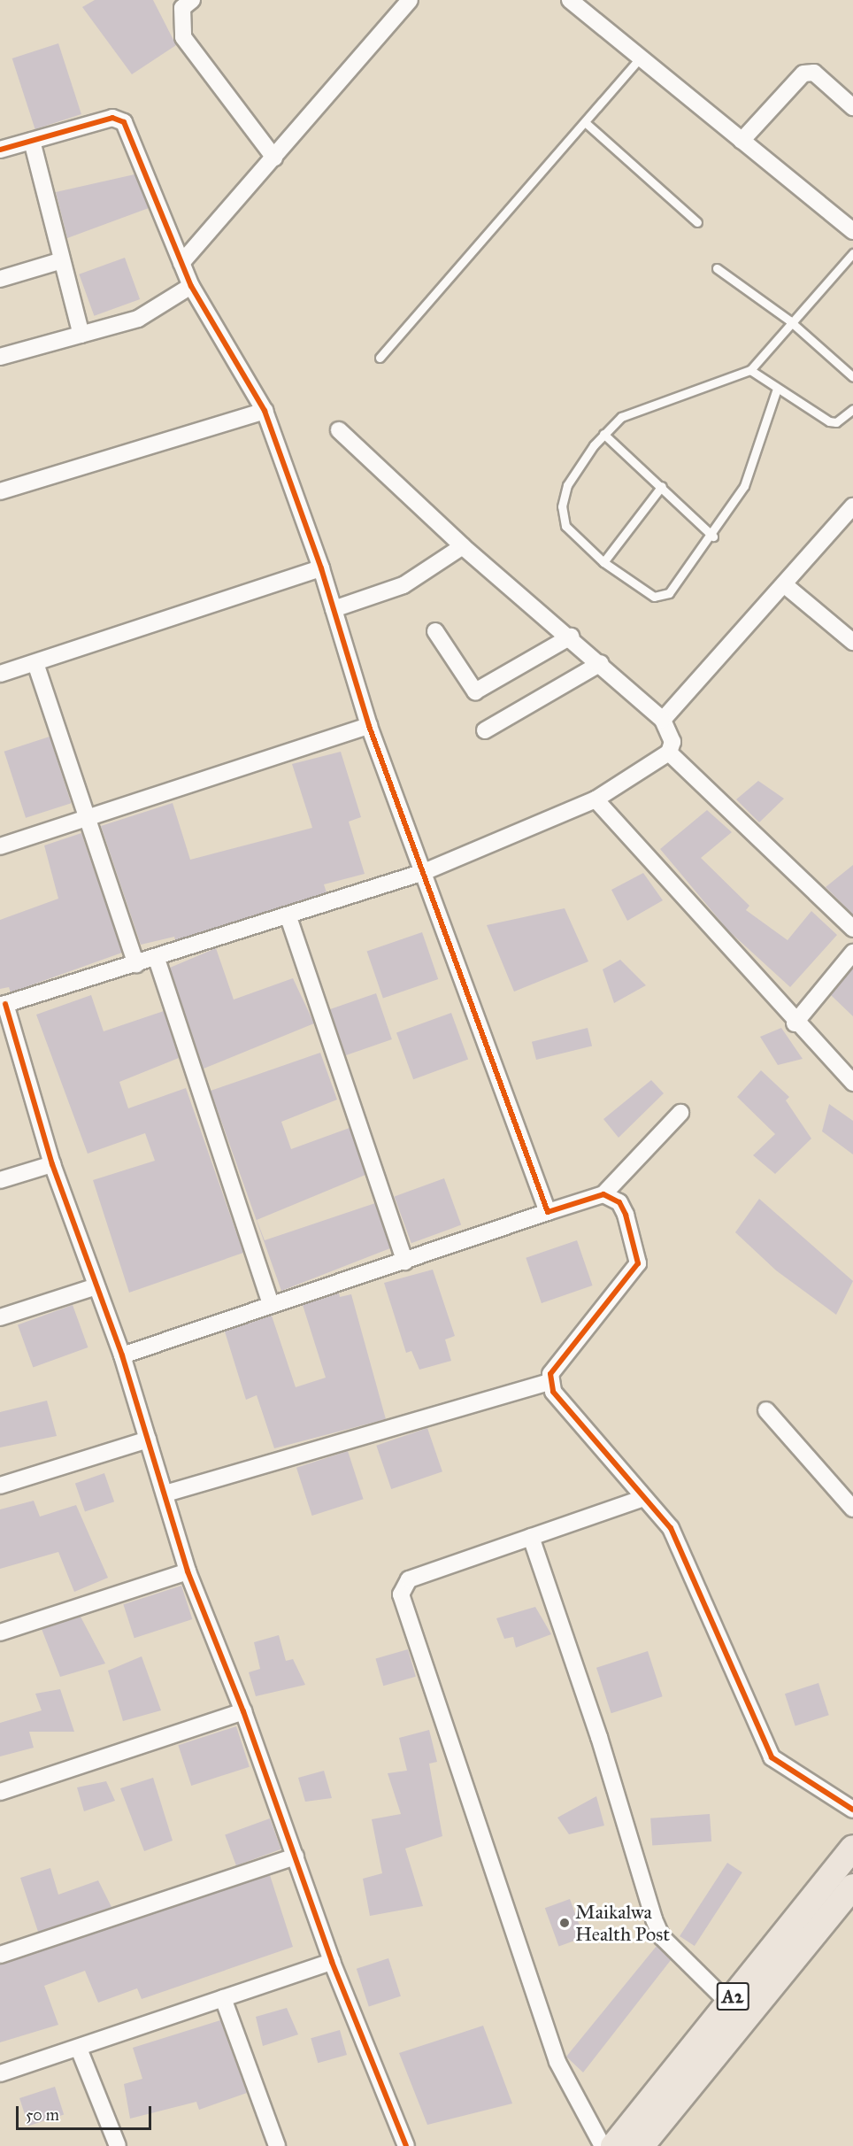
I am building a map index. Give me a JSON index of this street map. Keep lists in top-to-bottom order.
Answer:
{
  "streets": {
    "highway": ["A2"]
  },
  "places": ["Maikalwa Health Post"],
  "scale_bar": "50 m"
}
